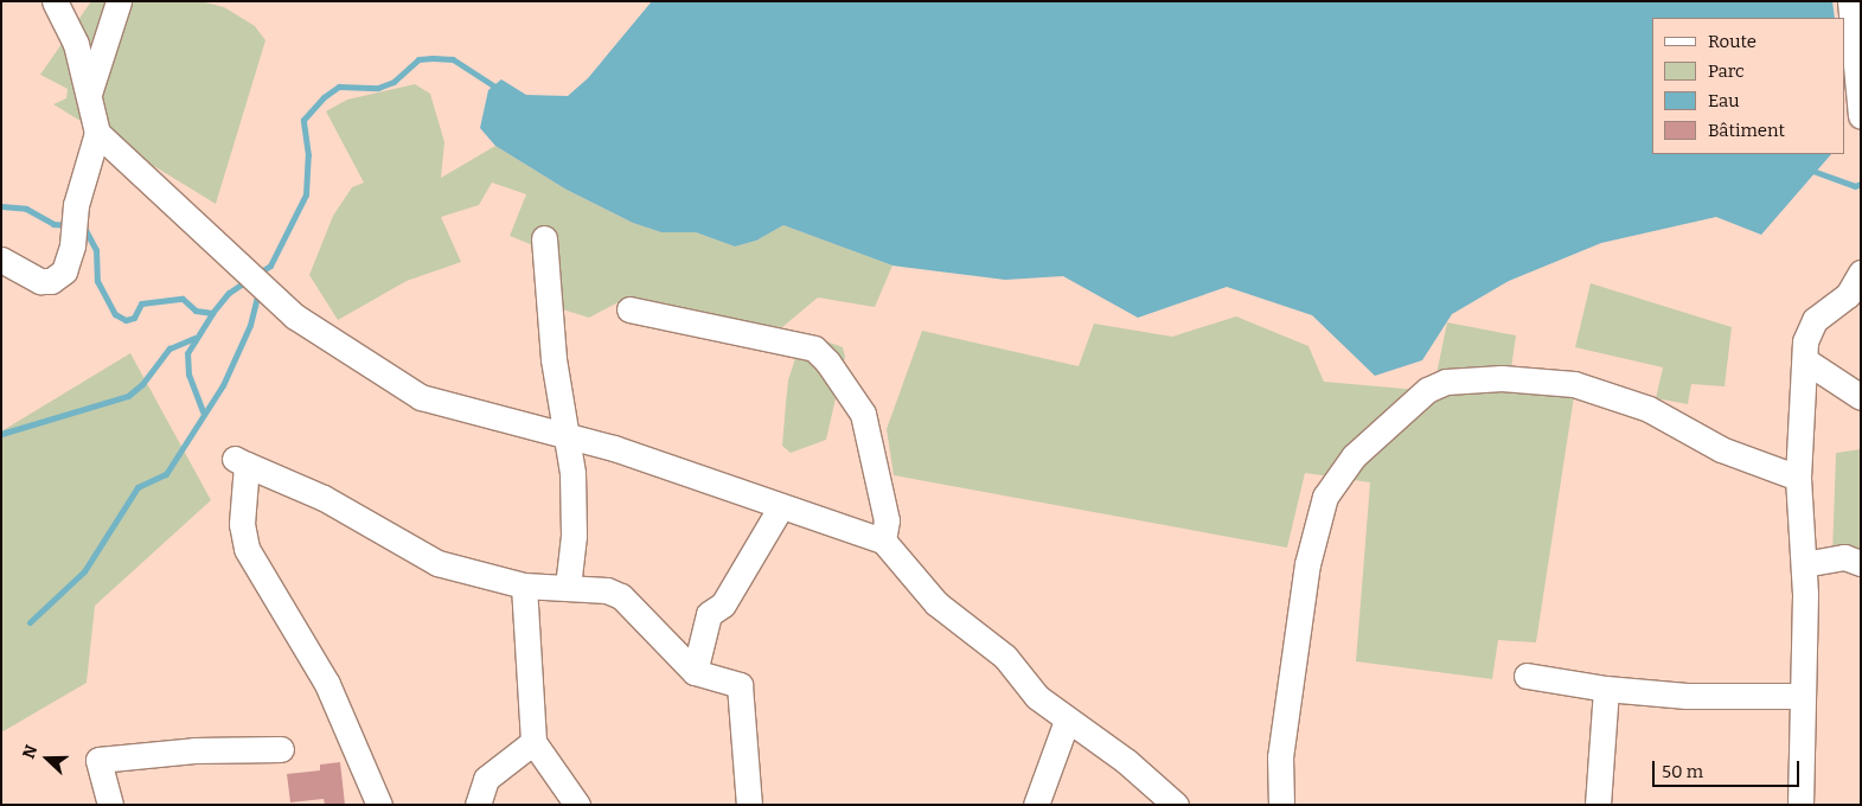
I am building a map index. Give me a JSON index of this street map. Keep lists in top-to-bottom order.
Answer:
{
  "legend": [
    "Route",
    "Parc",
    "Eau",
    "Bâtiment"
  ],
  "scale_bar": "50 m",
  "north": "left"
}
